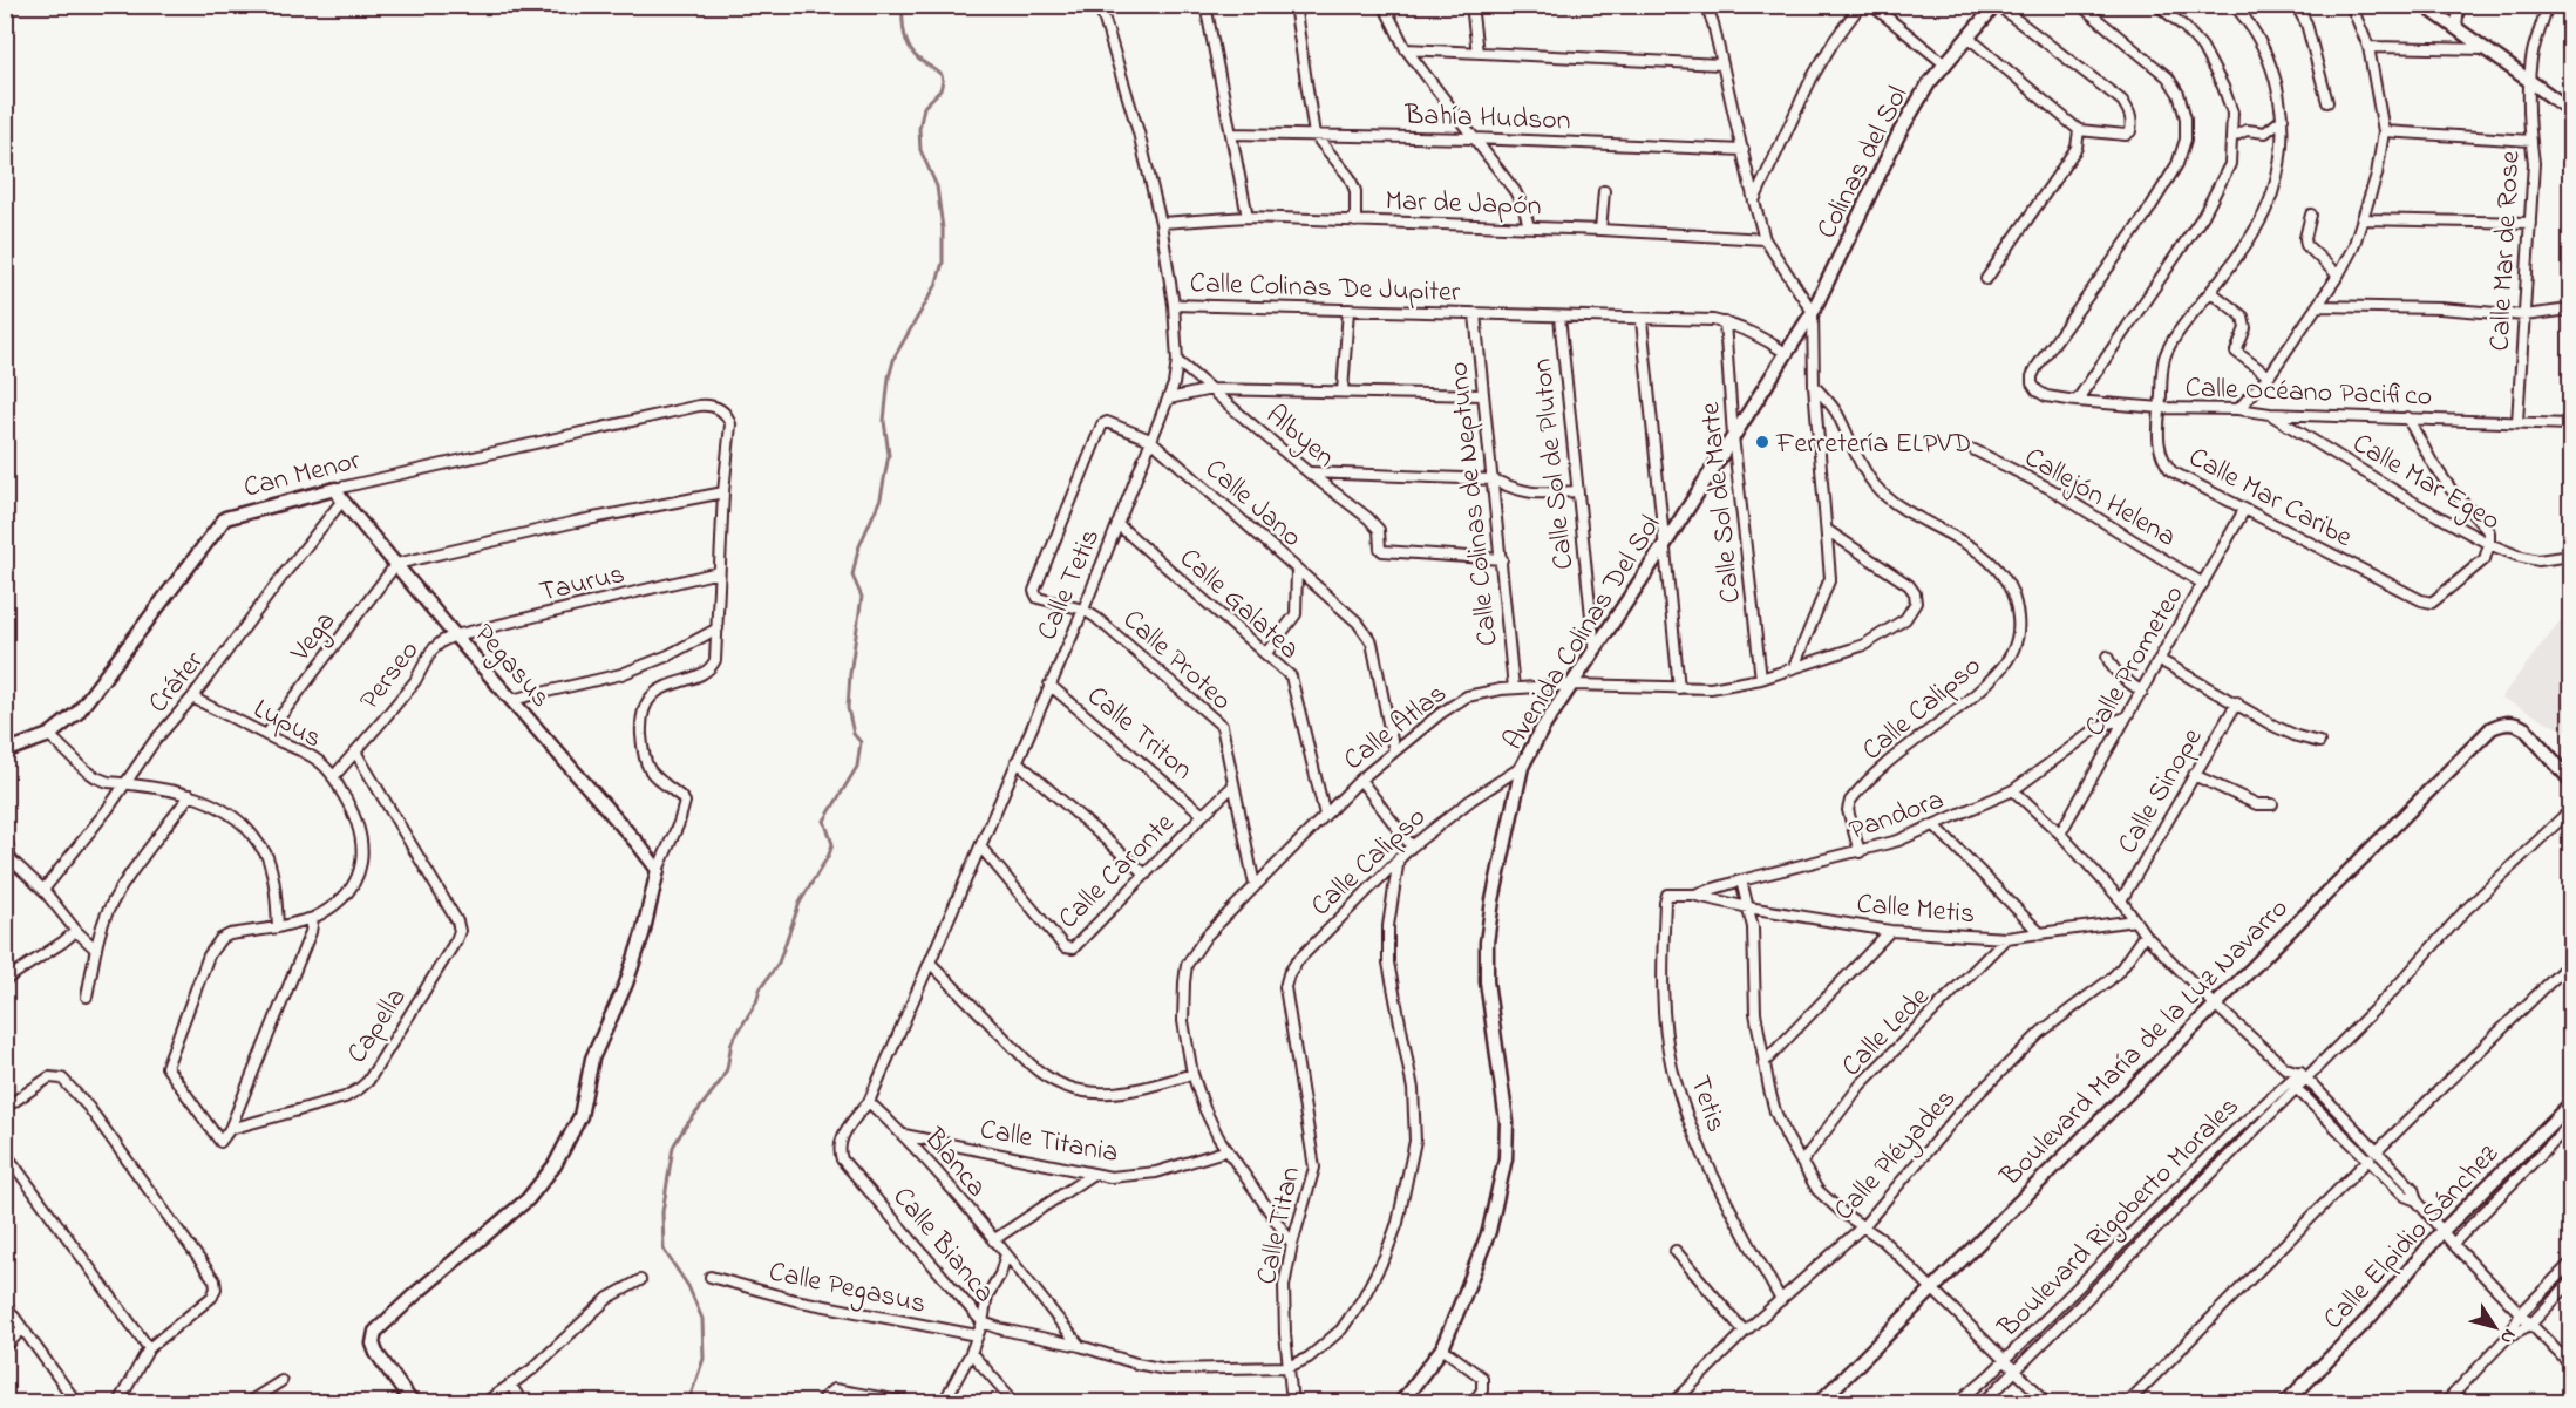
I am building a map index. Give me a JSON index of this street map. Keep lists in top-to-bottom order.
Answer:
{
  "streets": {
    "street": [
      "Bahía Hudson",
      "Colinas del Sol",
      "Mar de Japón",
      "Calle Mar de Rose",
      "Calle Colinas De Jupiter",
      "Calle Océano Pacifico",
      "Albyen",
      "Calle Sol de Pluton",
      "Can Menor",
      "Calle Mar Egeo",
      "Callejón Helena",
      "Calle Mar Caribe",
      "Calle Jano",
      "Calle Sol de Marte",
      "Calle Colinas de Neptuno",
      "Taurus",
      "Calle Tetis",
      "Calle Galatea",
      "Avenida Colinas Del Sol",
      "Vega",
      "Calle Proteo",
      "Calle Prometeo",
      "Pegasus",
      "Perseo",
      "Cráter",
      "Calle Calipso",
      "Lupus",
      "Calle Atlas",
      "Calle Triton",
      "Calle Sinope",
      "Pandora",
      "Calle Caronte",
      "Calle Metis",
      "Capella",
      "Calle Lede",
      "Boulevard María de la Luz Navarro",
      "Tetis",
      "Calle Titania",
      "Calle Pléyades",
      "Blanca",
      "Boulevard Rigoberto Morales",
      "Calle Titan",
      "Calle Elpidio Sánchez",
      "Calle Bianca",
      "Calle Pegasus"
    ]
  },
  "crossings": [
    ["Colinas del Sol", "Calle Colinas De Jupiter"],
    ["Colinas del Sol", "Avenida Colinas Del Sol"],
    ["Mar de Japón", "Calle Tetis"],
    ["Calle Mar de Rose", "Calle Océano Pacifico"],
    ["Calle Colinas De Jupiter", "Calle Sol de Pluton"],
    ["Calle Colinas De Jupiter", "Calle Sol de Marte"],
    ["Calle Colinas De Jupiter", "Calle Colinas de Neptuno"],
    ["Calle Colinas De Jupiter", "Calle Tetis"],
    ["Calle Colinas De Jupiter", "Avenida Colinas Del Sol"],
    ["Calle Océano Pacifico", "Calle Mar Egeo"],
    ["Calle Océano Pacifico", "Calle Mar Caribe"],
    ["Albyen", "Calle Colinas de Neptuno"],
    ["Albyen", "Calle Tetis"],
    ["Calle Sol de Pluton", "Avenida Colinas Del Sol"],
    ["Can Menor", "Pegasus"],
    ["Calle Mar Egeo", "Calle Mar Caribe"],
    ["Callejón Helena", "Calle Prometeo"],
    ["Calle Mar Caribe", "Calle Prometeo"],
    ["Calle Jano", "Calle Tetis"],
    ["Calle Jano", "Calle Proteo"],
    ["Calle Jano", "Calle Atlas"],
    ["Calle Sol de Marte", "Avenida Colinas Del Sol"],
    ["Calle Sol de Marte", "Calle Atlas"],
    ["Calle Colinas de Neptuno", "Calle Atlas"],
    ["Taurus", "Pegasus"],
    ["Taurus", "Perseo"],
    ["Calle Tetis", "Calle Galatea"],
    ["Calle Tetis", "Calle Proteo"],
    ["Calle Tetis", "Calle Triton"],
    ["Calle Tetis", "Calle Caronte"],
    ["Calle Tetis", "Blanca"],
    ["Calle Tetis", "Calle Bianca"],
    ["Calle Galatea", "Calle Atlas"],
    ["Avenida Colinas Del Sol", "Calle Calipso"],
    ["Avenida Colinas Del Sol", "Calle Atlas"],
    ["Vega", "Pegasus"],
    ["Vega", "Lupus"],
    ["Calle Proteo", "Calle Atlas"],
    ["Calle Proteo", "Calle Caronte"],
    ["Calle Prometeo", "Pandora"],
    ["Pegasus", "Perseo"],
    ["Pegasus", "Cráter"],
    ["Perseo", "Lupus"],
    ["Perseo", "Capella"],
    ["Cráter", "Lupus"],
    ["Calle Calipso", "Pandora"],
    ["Calle Calipso", "Calle Titan"],
    ["Lupus", "Capella"],
    ["Calle Atlas", "Calle Titania"],
    ["Calle Atlas", "Calle Titan"],
    ["Calle Triton", "Calle Caronte"],
    ["Pandora", "Calle Metis"],
    ["Pandora", "Tetis"],
    ["Calle Metis", "Calle Lede"],
    ["Tetis", "Calle Pléyades"],
    ["Calle Titania", "Blanca"],
    ["Calle Bianca", "Calle Pegasus"]
  ],
  "places": ["Ferretería ELPVD"],
  "north": "bottom right"
}
